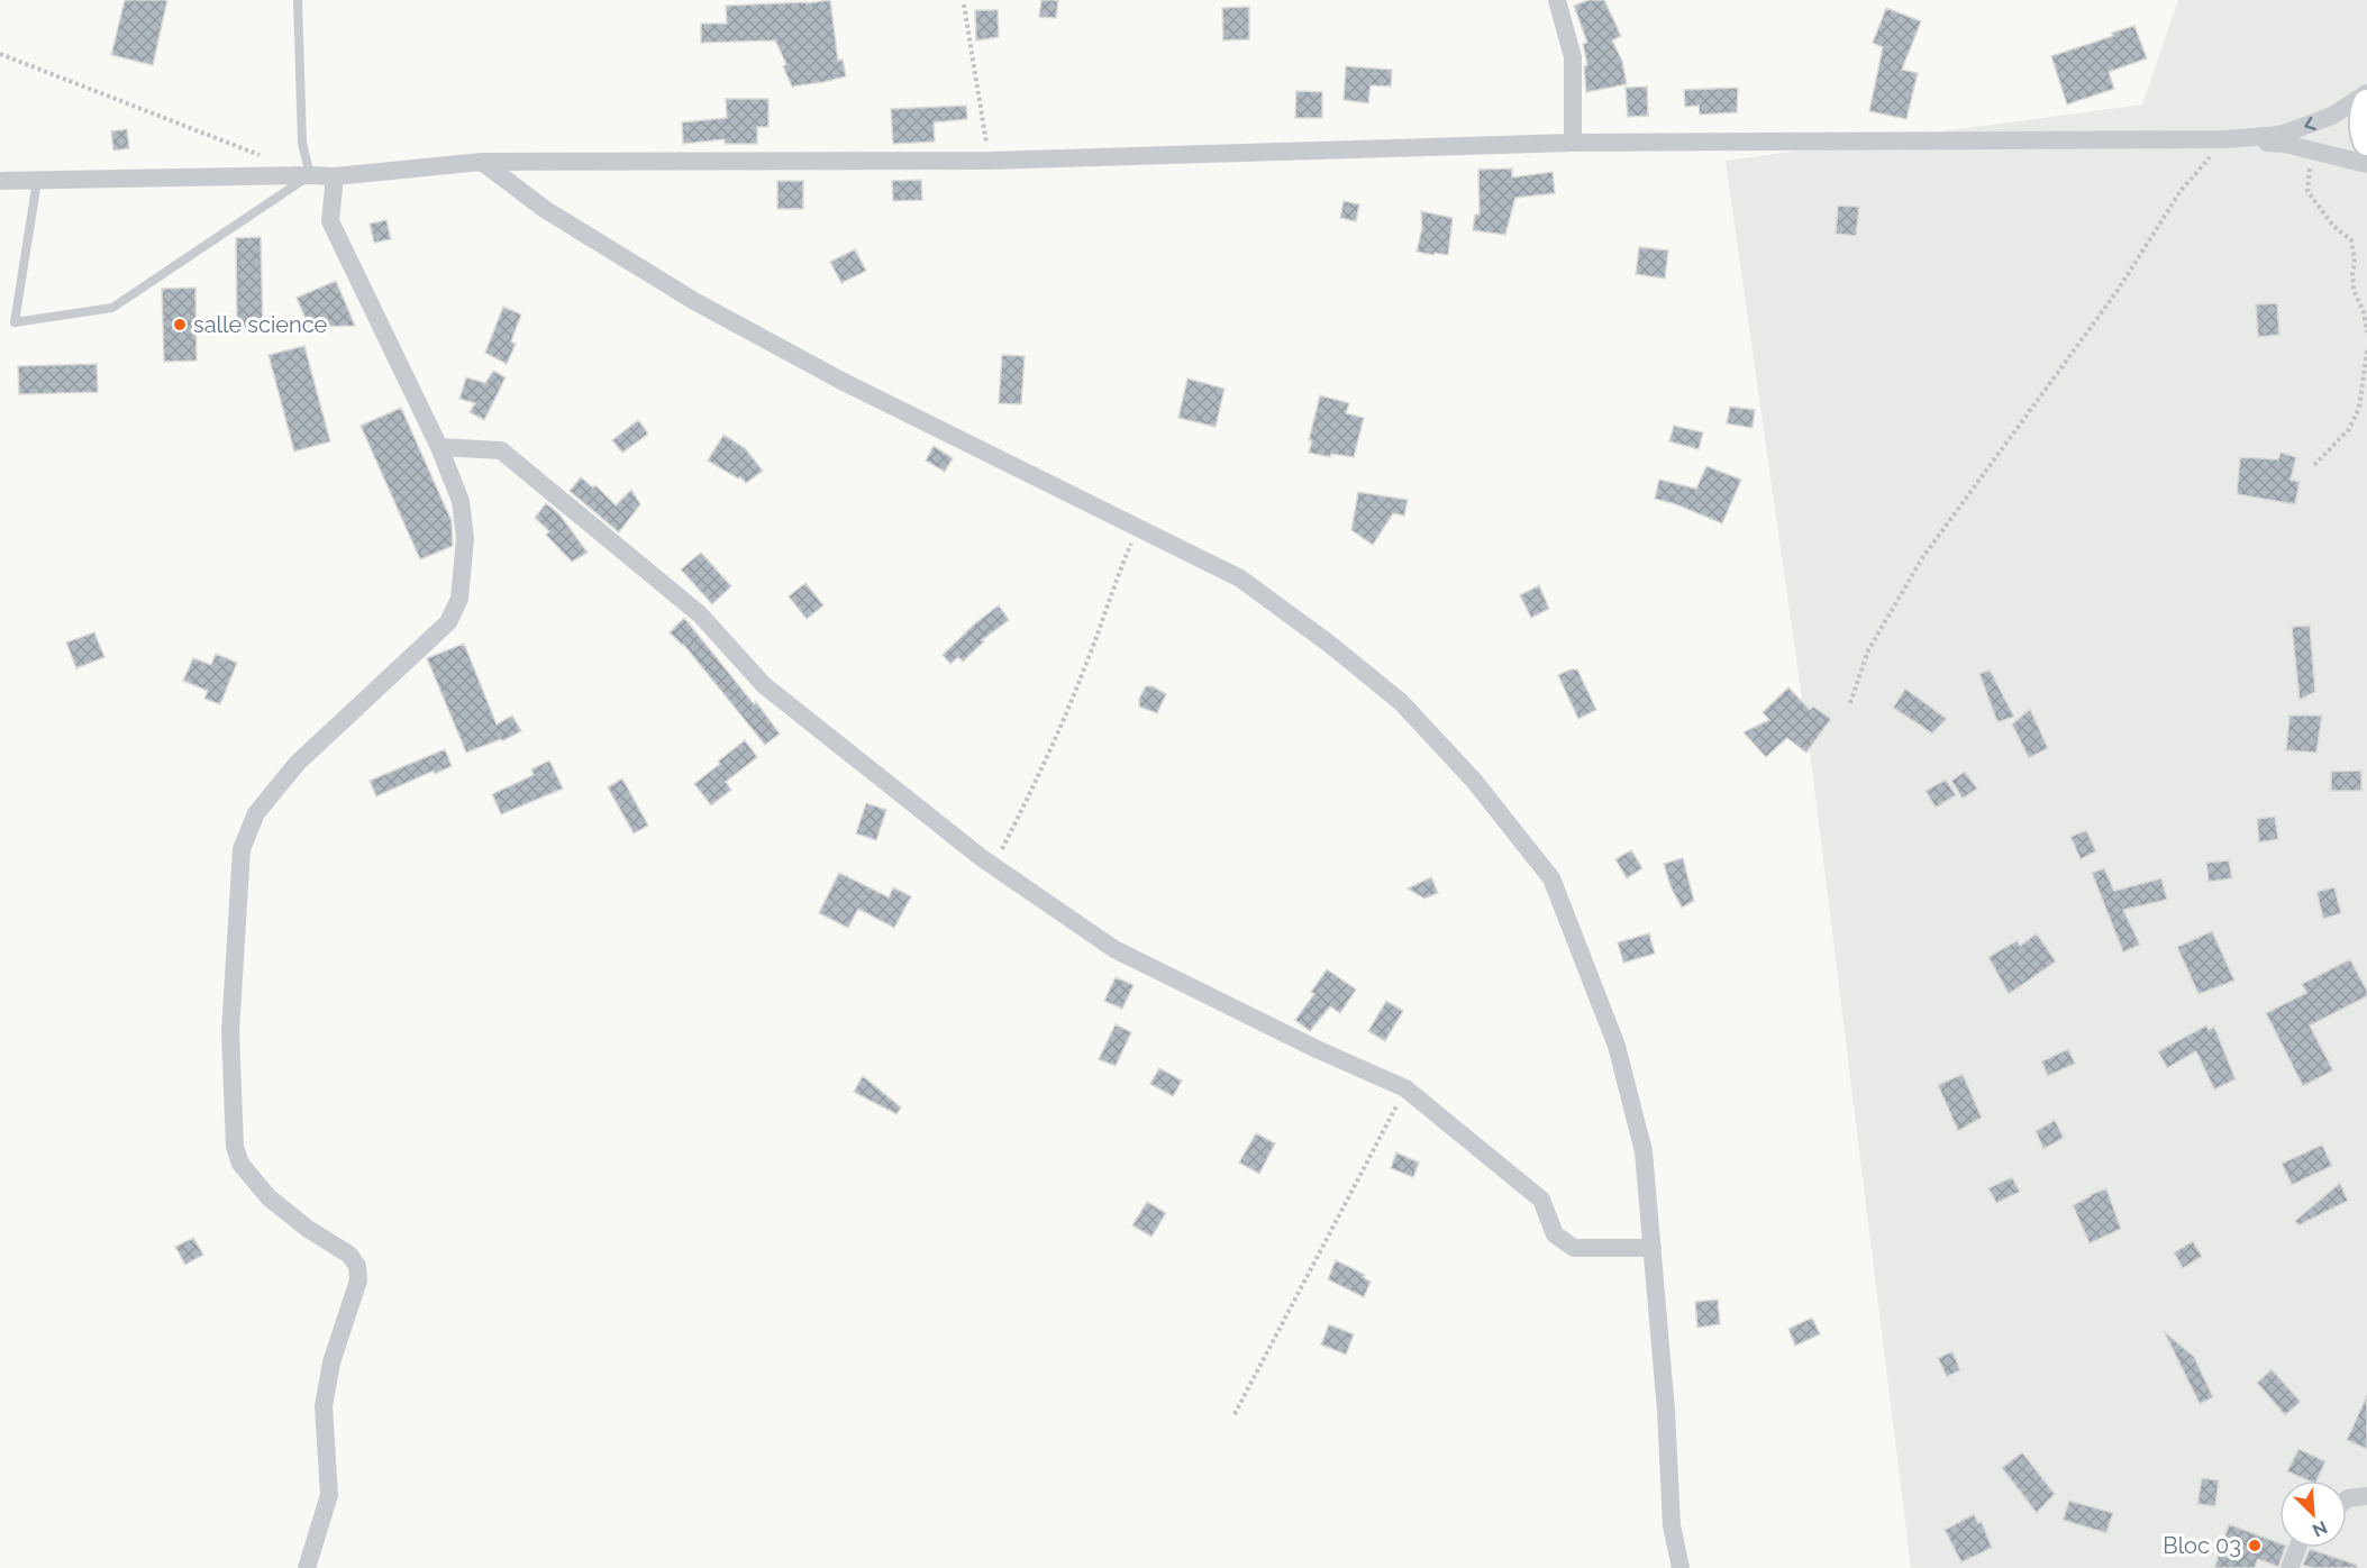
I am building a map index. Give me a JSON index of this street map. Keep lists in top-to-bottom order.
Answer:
{
  "places": ["salle science", "Bloc 03"],
  "north": "bottom right"
}
